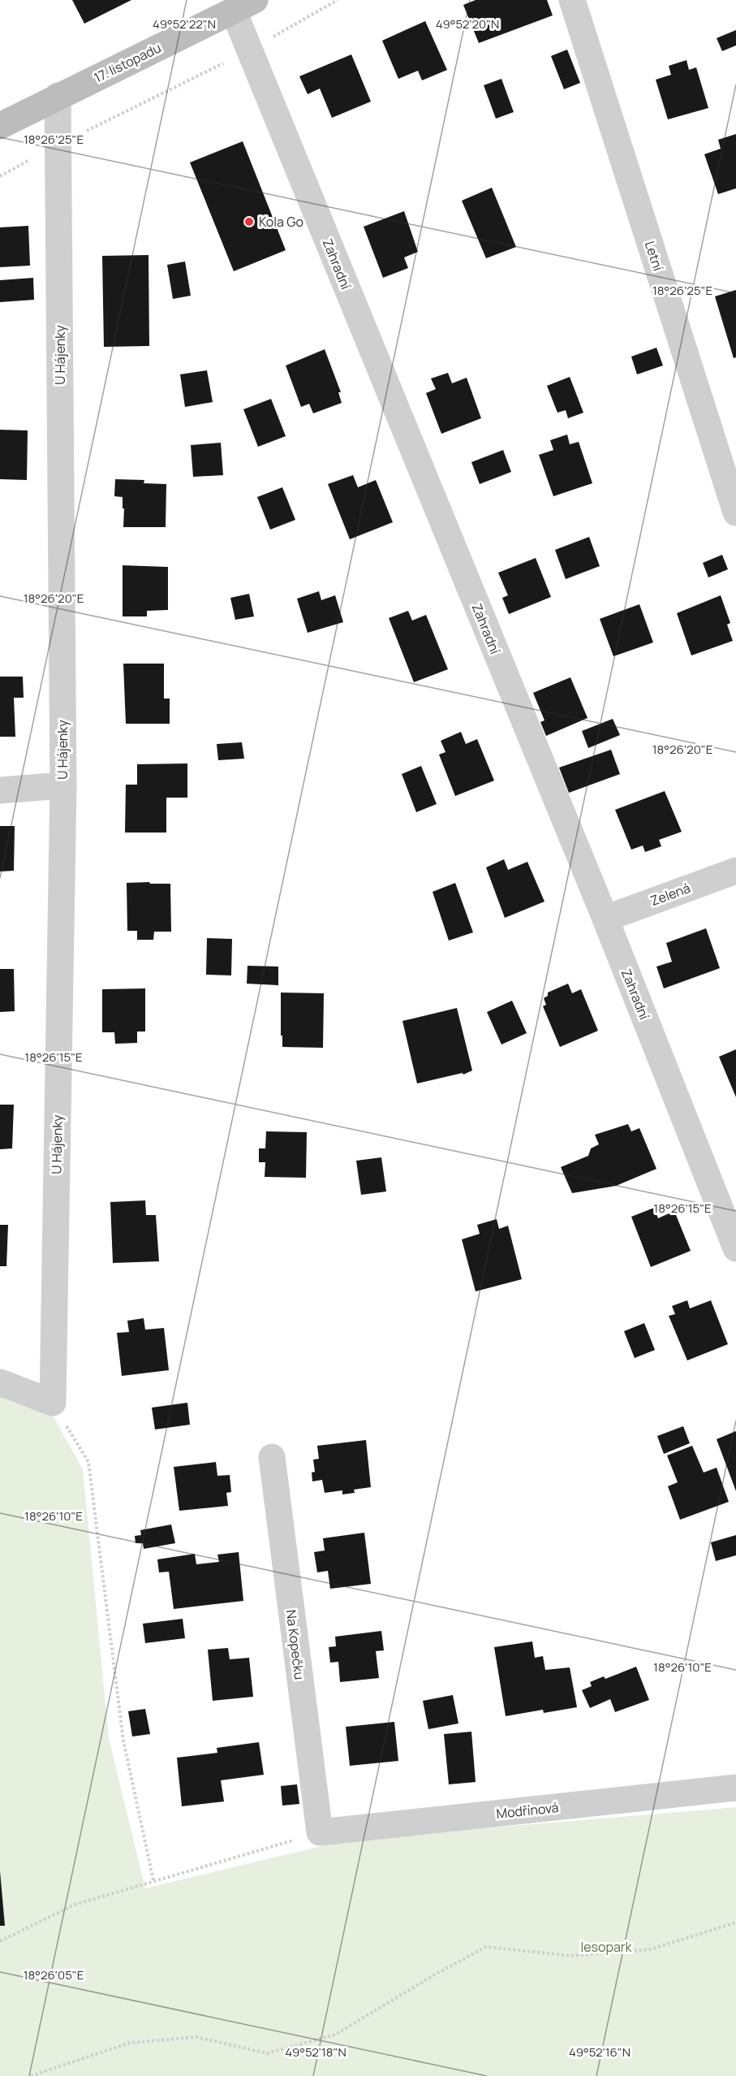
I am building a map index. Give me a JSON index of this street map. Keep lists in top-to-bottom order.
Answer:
{
  "streets": {
    "main road": ["17. listopadu"],
    "street": [
      "Letní",
      "Zahradní",
      "U Hájenky",
      "Zelená",
      "Na Kopečku",
      "Modřínová"
    ]
  },
  "crossings": [
    ["17. listopadu", "Zahradní"],
    ["17. listopadu", "U Hájenky"],
    ["Zahradní", "Zelená"],
    ["Na Kopečku", "Modřínová"]
  ],
  "parks": ["lesopark"],
  "places": ["Kola Go"],
  "coordinates": [
    "49°52'22\"N",
    "49°52'20\"N",
    "18°26'25\"E",
    "18°26'20\"E",
    "18°26'15\"E",
    "18°26'10\"E",
    "18°26'05\"E",
    "49°52'18\"N",
    "49°52'16\"N"
  ]
}
